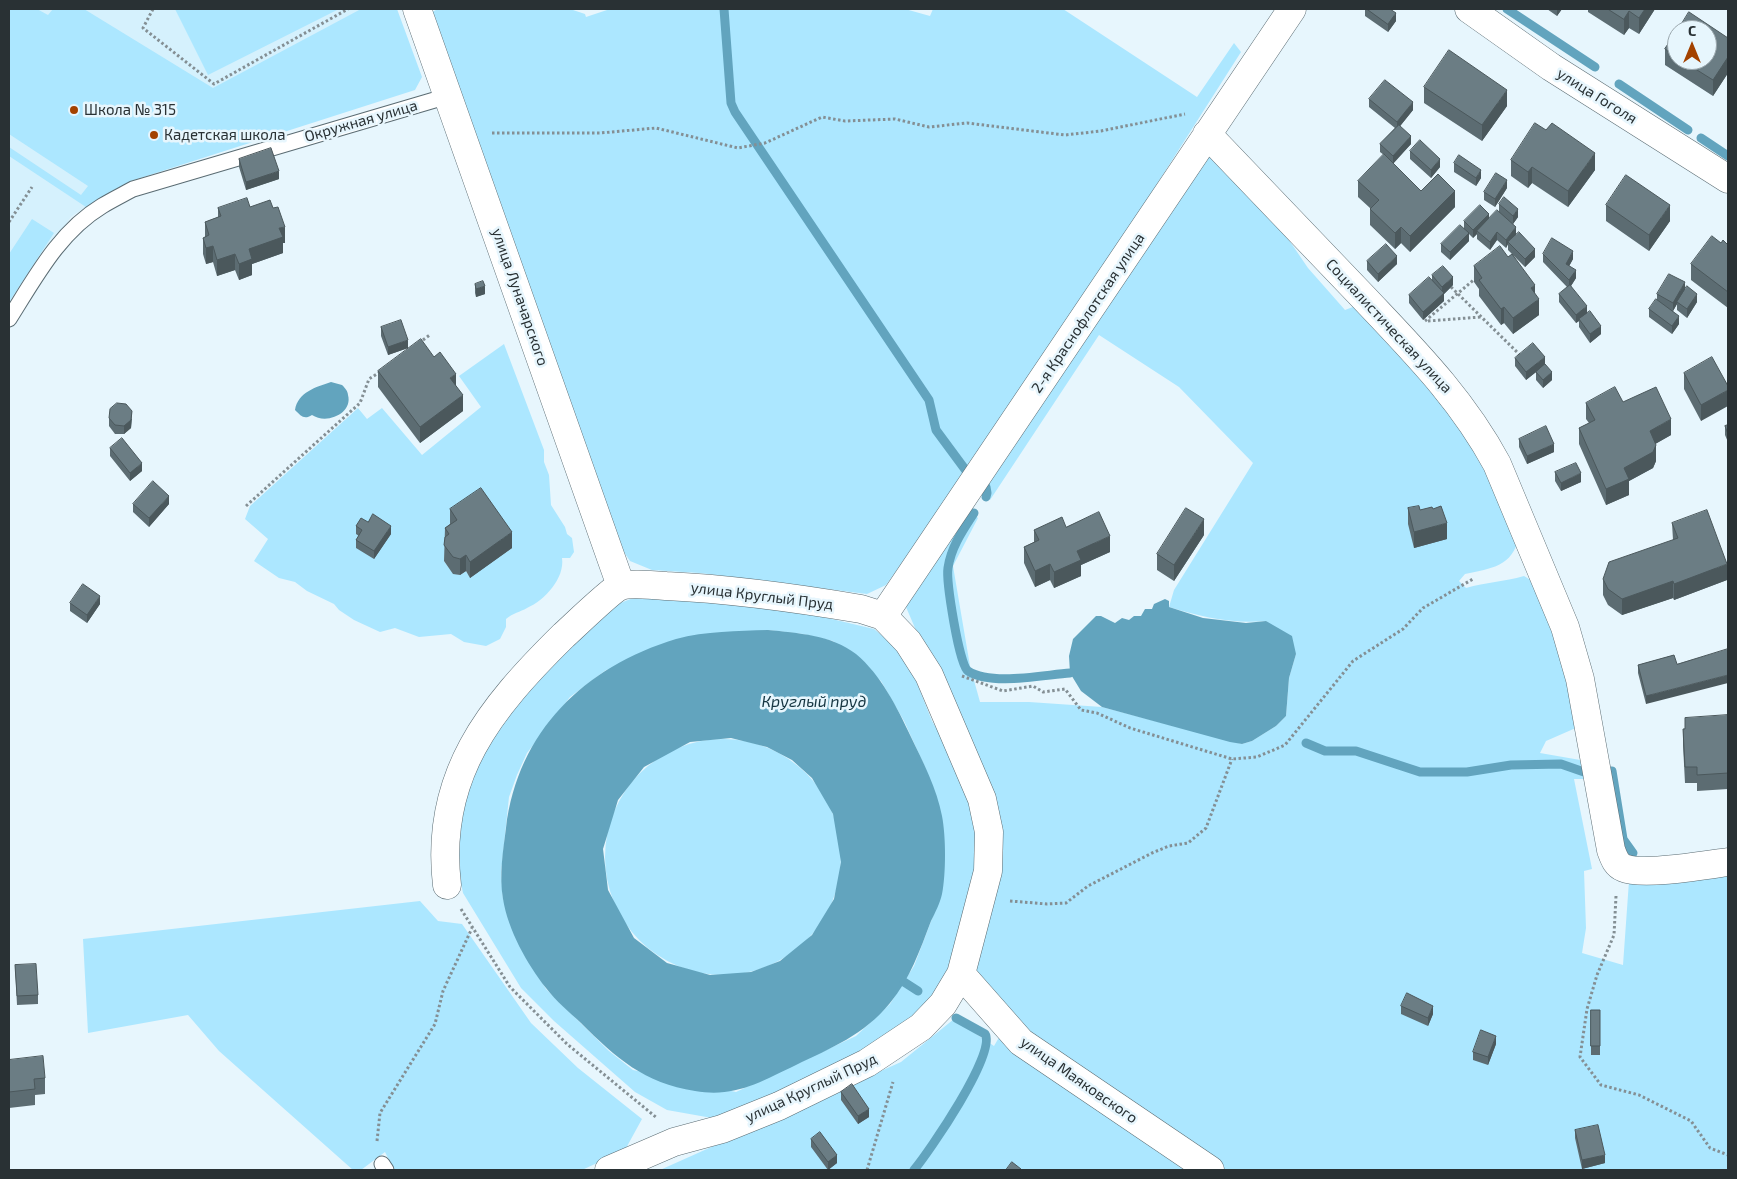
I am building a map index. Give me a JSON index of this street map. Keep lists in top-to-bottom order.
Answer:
{
  "streets": {
    "street": [
      "улица Гоголя",
      "улица Луначарского",
      "2-я Краснофлотская улица",
      "Социалистическая улица",
      "улица Круглый Пруд",
      "улица Маяковского"
    ],
    "lane": ["Окружная улица"]
  },
  "crossings": [
    ["Окружная улица", "улица Луначарского"],
    ["улица Луначарского", "улица Круглый Пруд"],
    ["2-я Краснофлотская улица", "Социалистическая улица"],
    ["2-я Краснофлотская улица", "улица Круглый Пруд"],
    ["улица Круглый Пруд", "улица Маяковского"]
  ],
  "water": ["Круглый пруд"],
  "places": ["Школа № 315", "Кадетская школа"],
  "north": "top"
}
